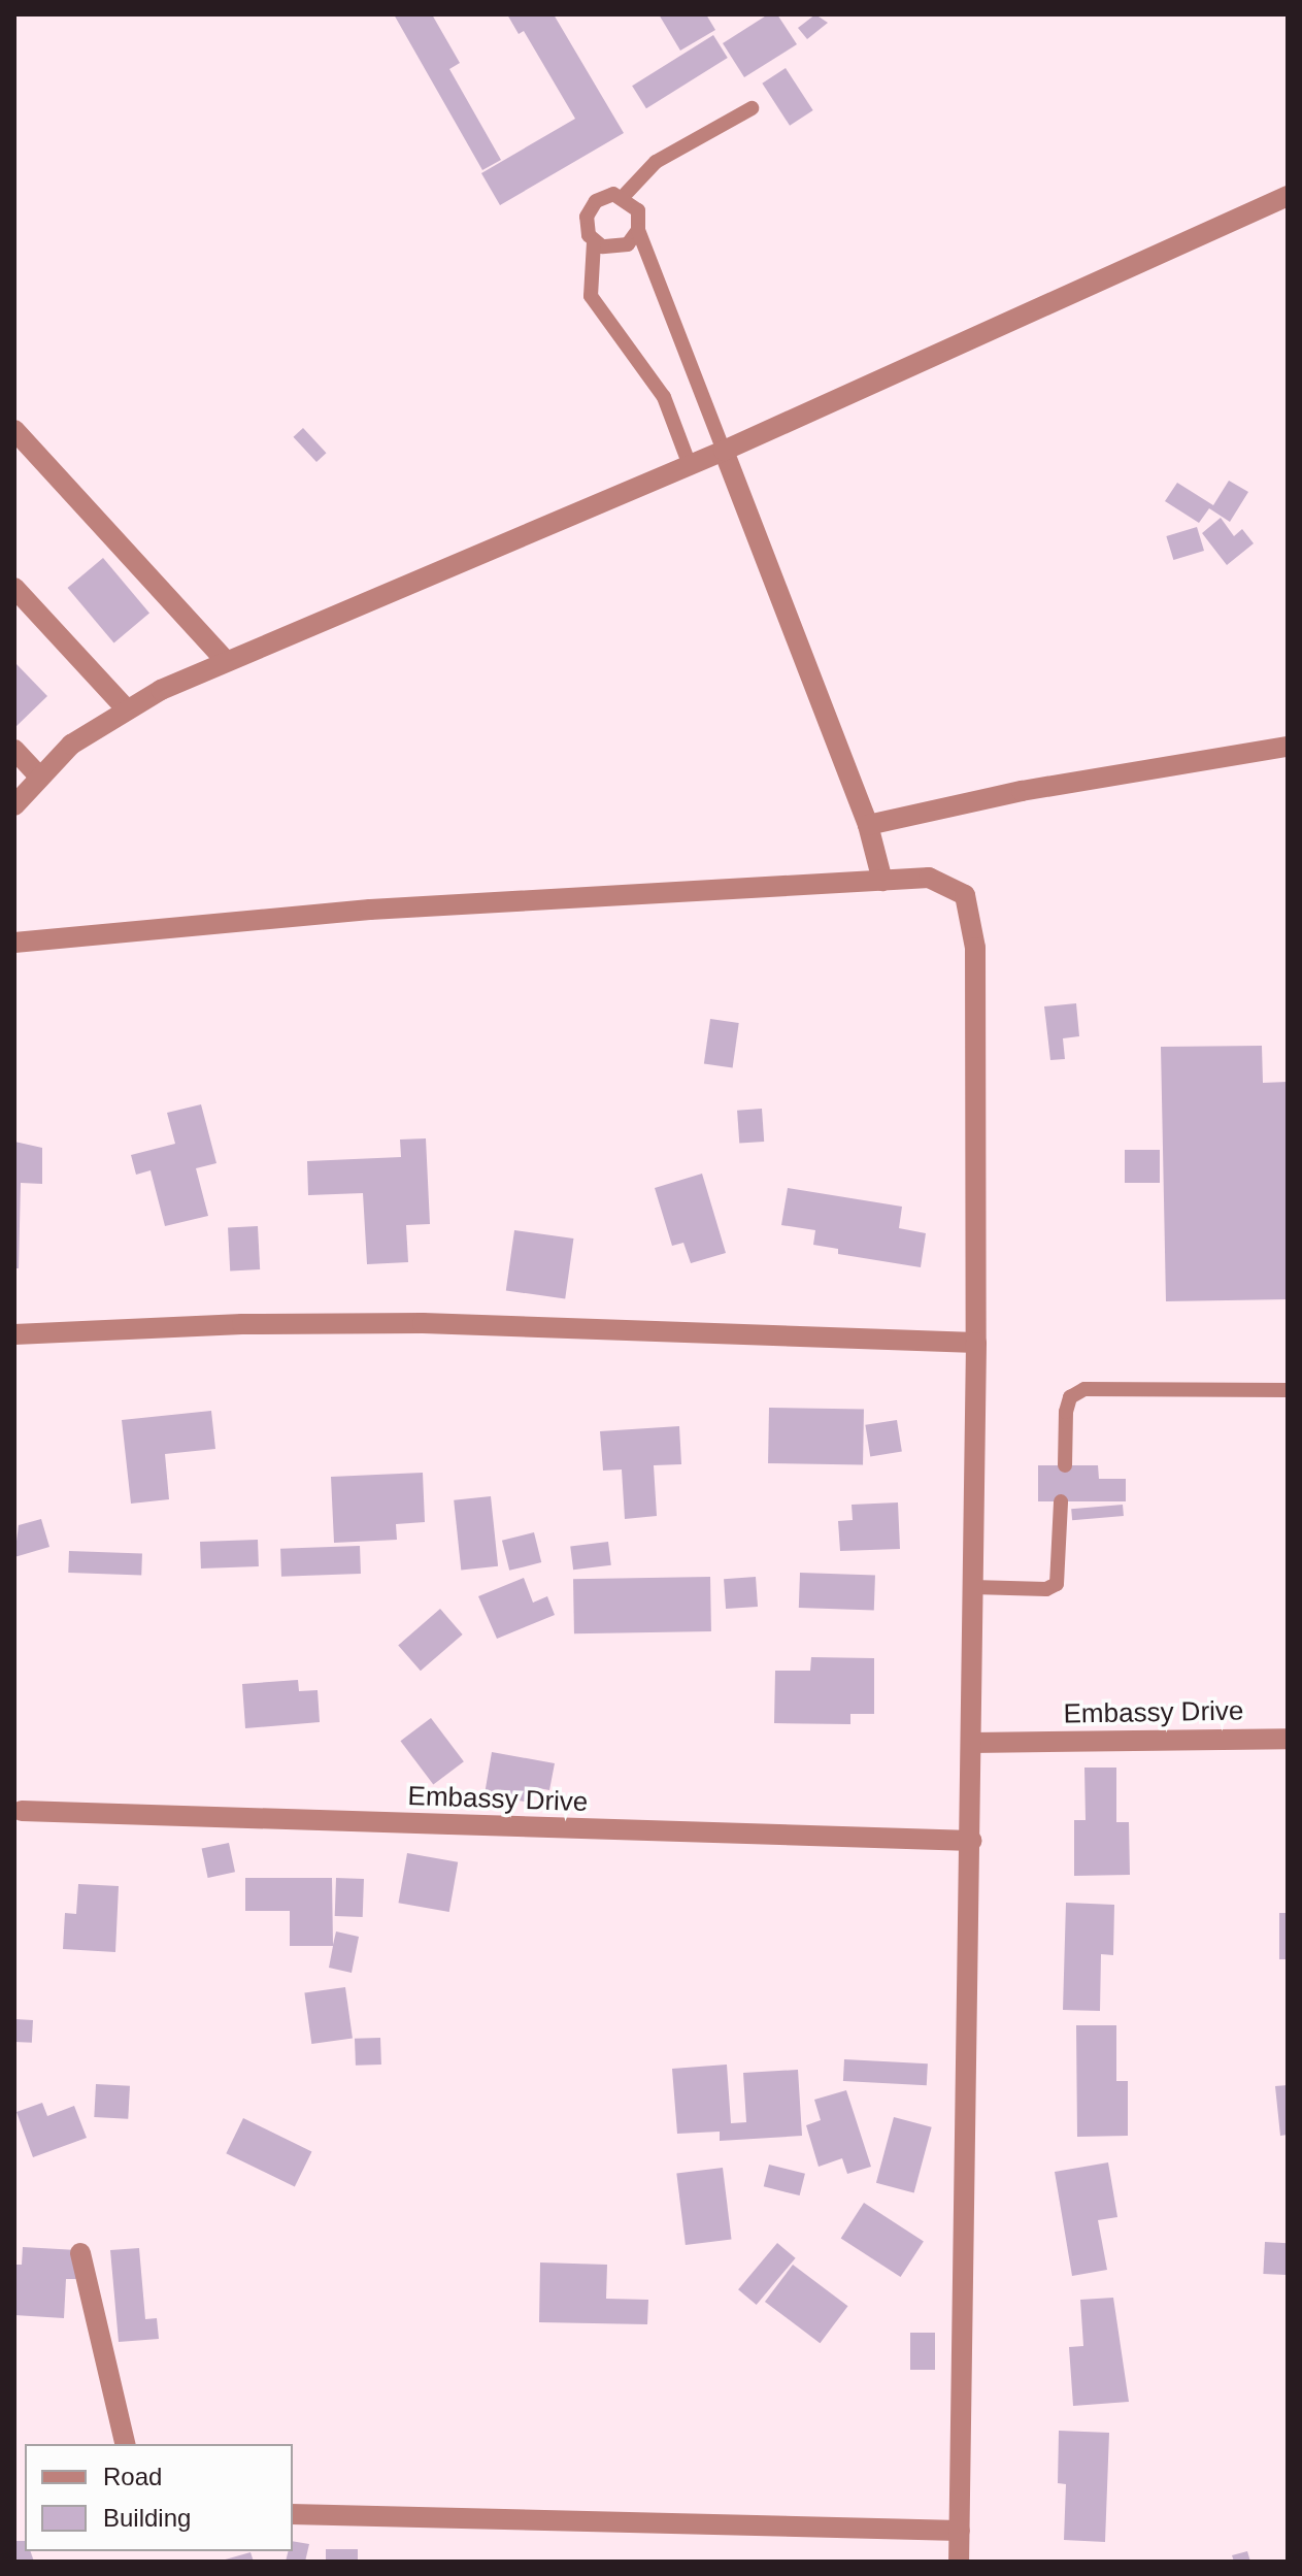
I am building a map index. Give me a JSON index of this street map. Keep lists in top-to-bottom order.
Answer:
{
  "streets": {
    "street": ["Embassy Drive"]
  },
  "legend": ["Road", "Building"]
}
